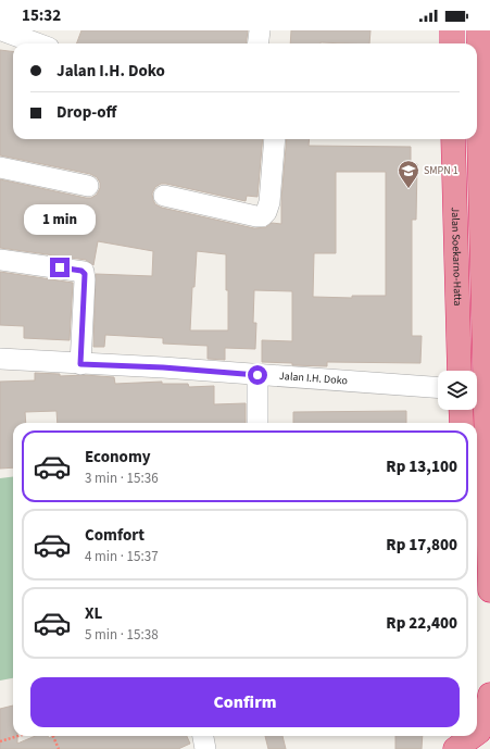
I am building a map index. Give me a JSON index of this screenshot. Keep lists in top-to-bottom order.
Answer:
{
  "streets": {
    "highway": ["Jalan Soekarno-Hatta"],
    "street": ["Jalan I.H. Doko"]
  },
  "places": {
    "school or university": ["SMPN 1"]
  },
  "page": {
    "status": "15:32",
    "banner": ["Jalan I.H. Doko", "Drop-off"],
    "bubble": "1 min",
    "list": [
      {
        "name": "Economy",
        "note": "3 min · 15:36",
        "value": "Rp 13,100"
      },
      {
        "name": "Comfort",
        "note": "4 min · 15:37",
        "value": "Rp 17,800"
      },
      {
        "name": "XL",
        "note": "5 min · 15:38",
        "value": "Rp 22,400"
      }
    ],
    "buttons": "Confirm"
  }
}
